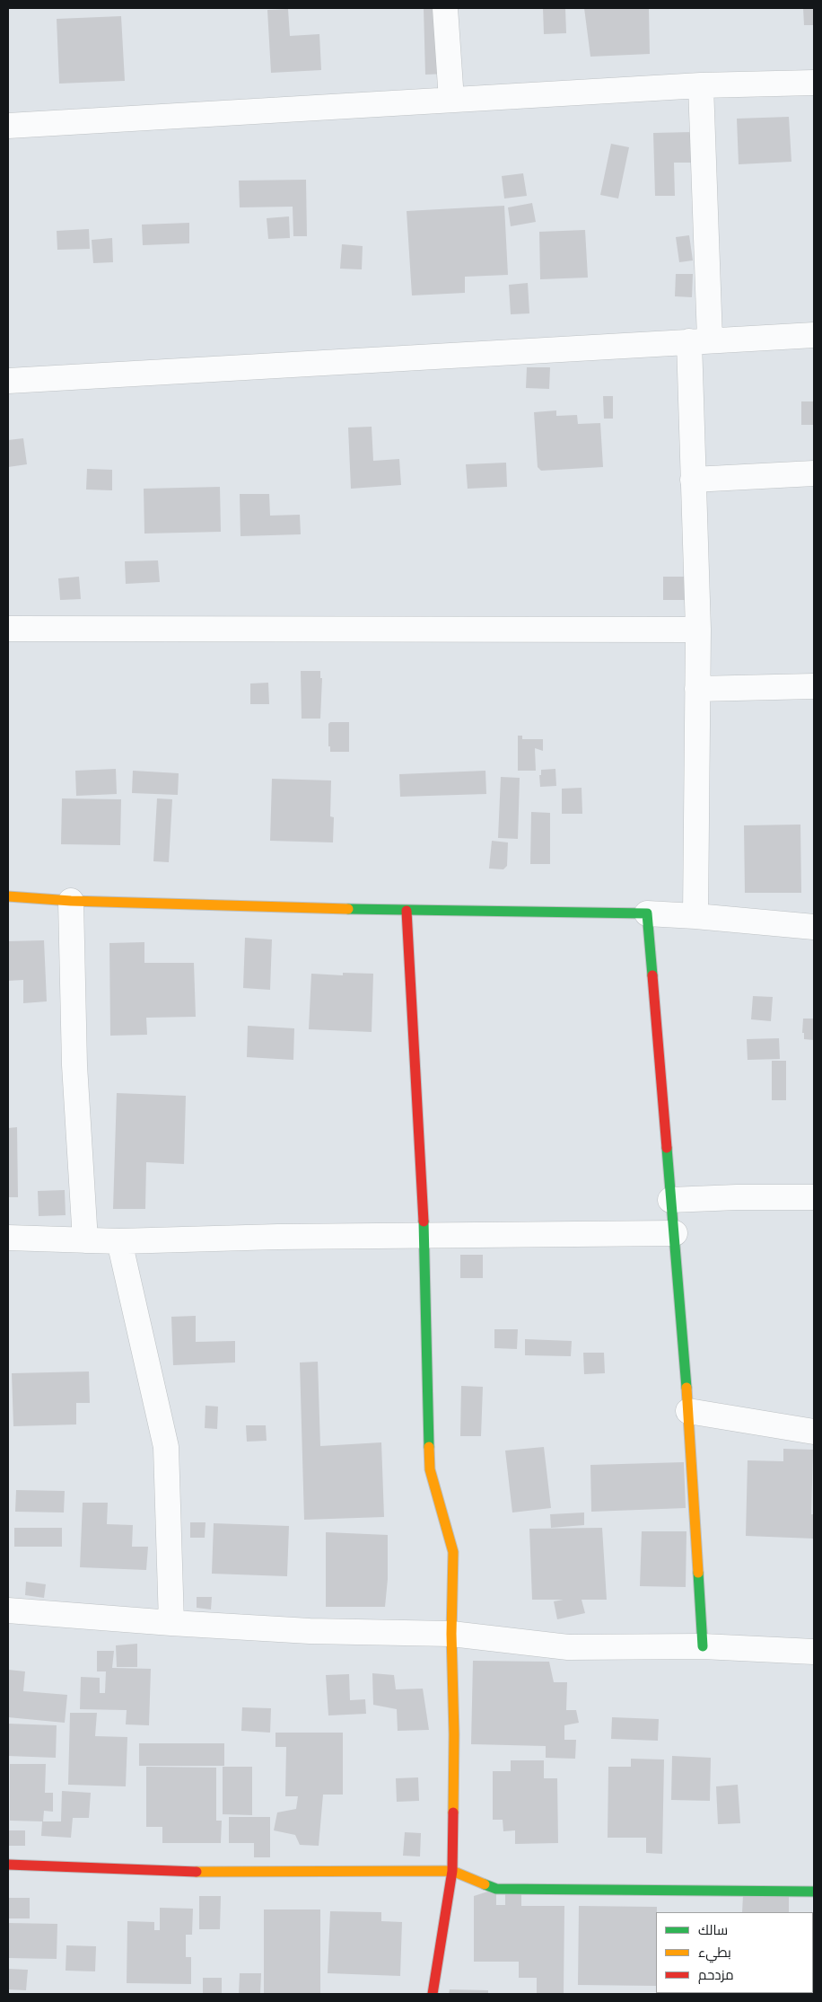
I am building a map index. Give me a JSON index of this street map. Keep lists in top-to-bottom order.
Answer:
{
  "legend": ["سالك", "بطيء", "مزدحم"]
}
